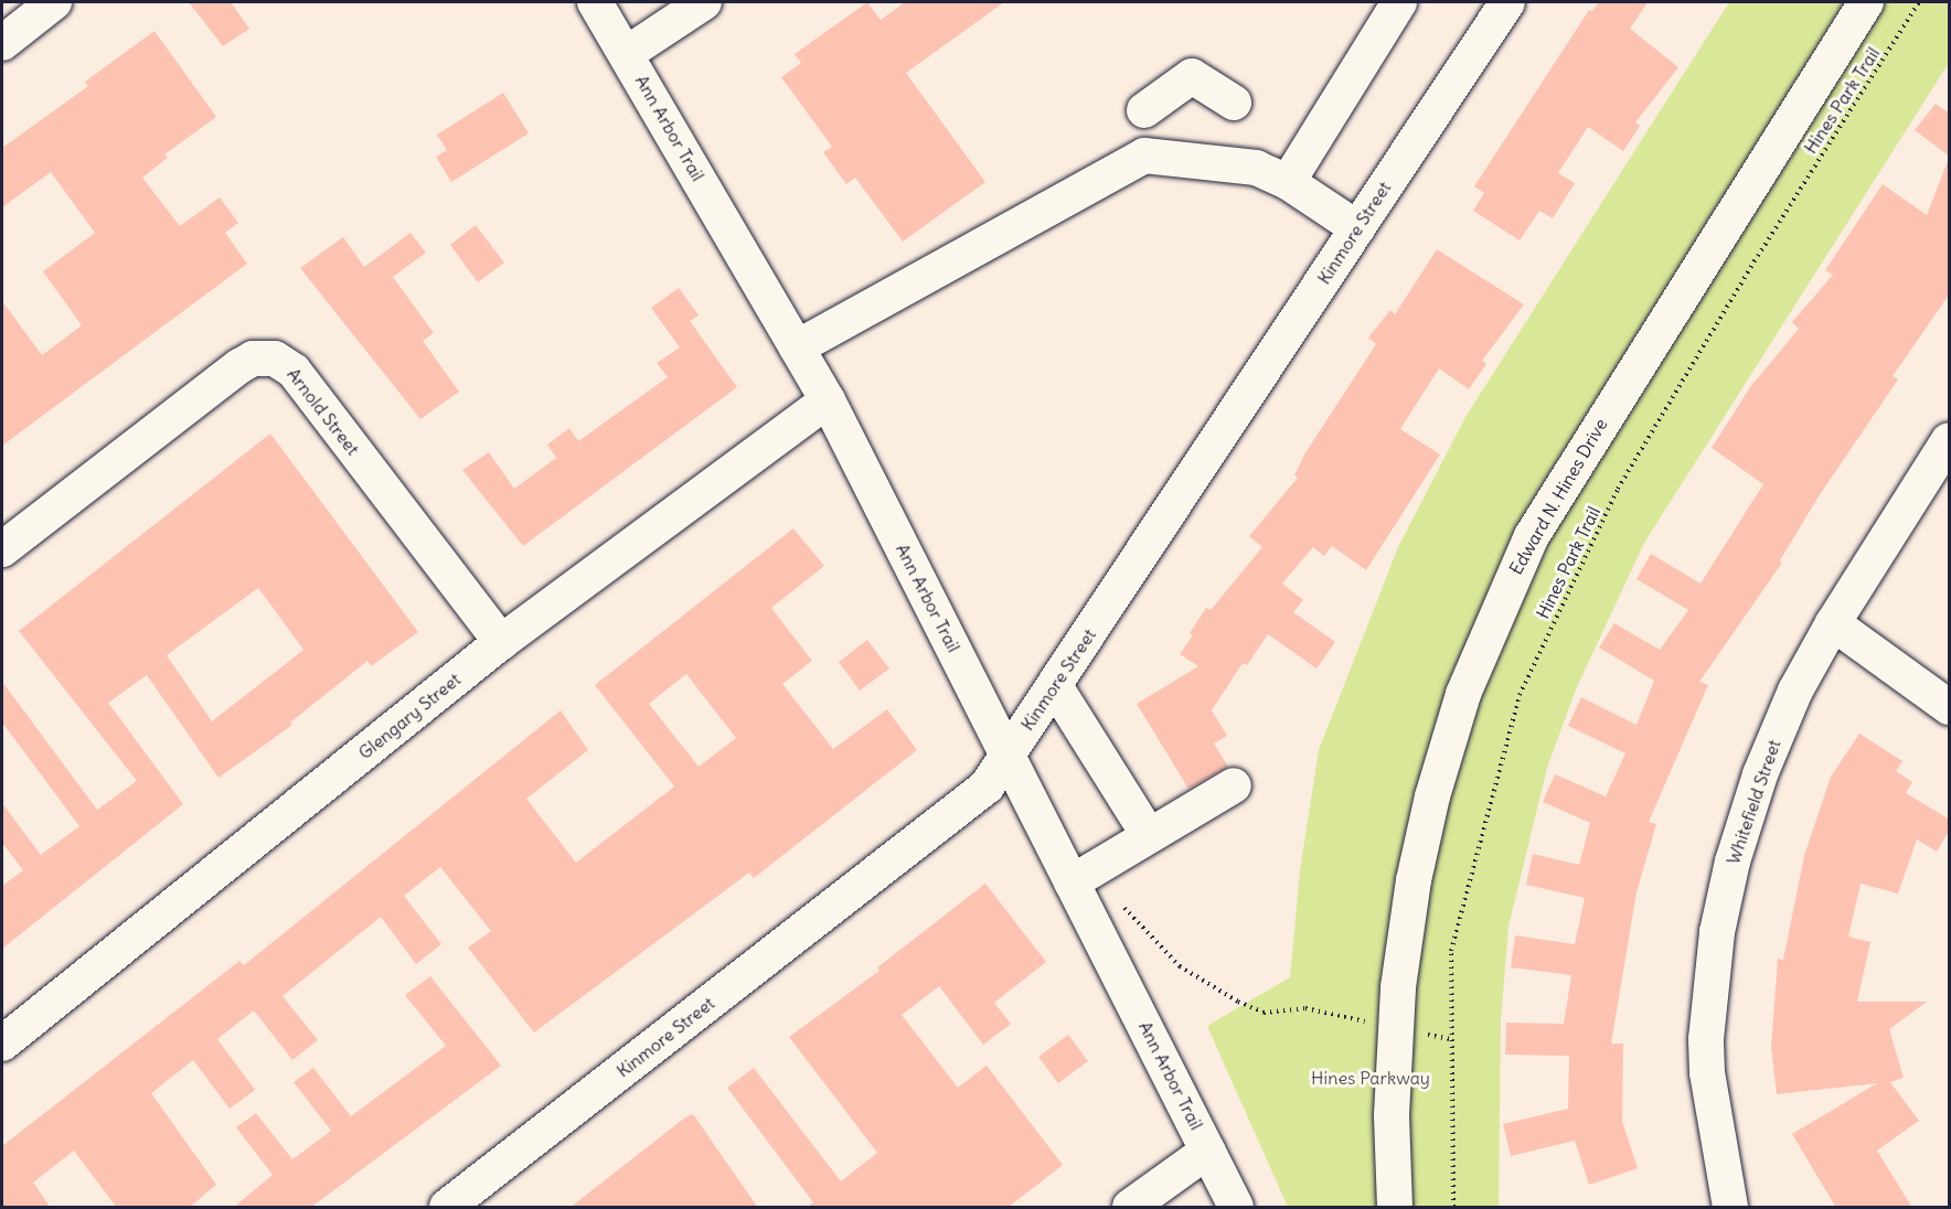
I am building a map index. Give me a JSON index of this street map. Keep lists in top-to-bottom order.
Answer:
{
  "streets": {
    "street": [
      "Ann Arbor Trail",
      "Kinmore Street",
      "Arnold Street",
      "Edward N. Hines Drive",
      "Glengary Street",
      "Whitefield Street"
    ],
    "path": ["Hines Park Trail"]
  },
  "crossings": [
    ["Ann Arbor Trail", "Kinmore Street"],
    ["Ann Arbor Trail", "Glengary Street"],
    ["Arnold Street", "Glengary Street"]
  ],
  "parks": ["Hines Parkway"]
}
